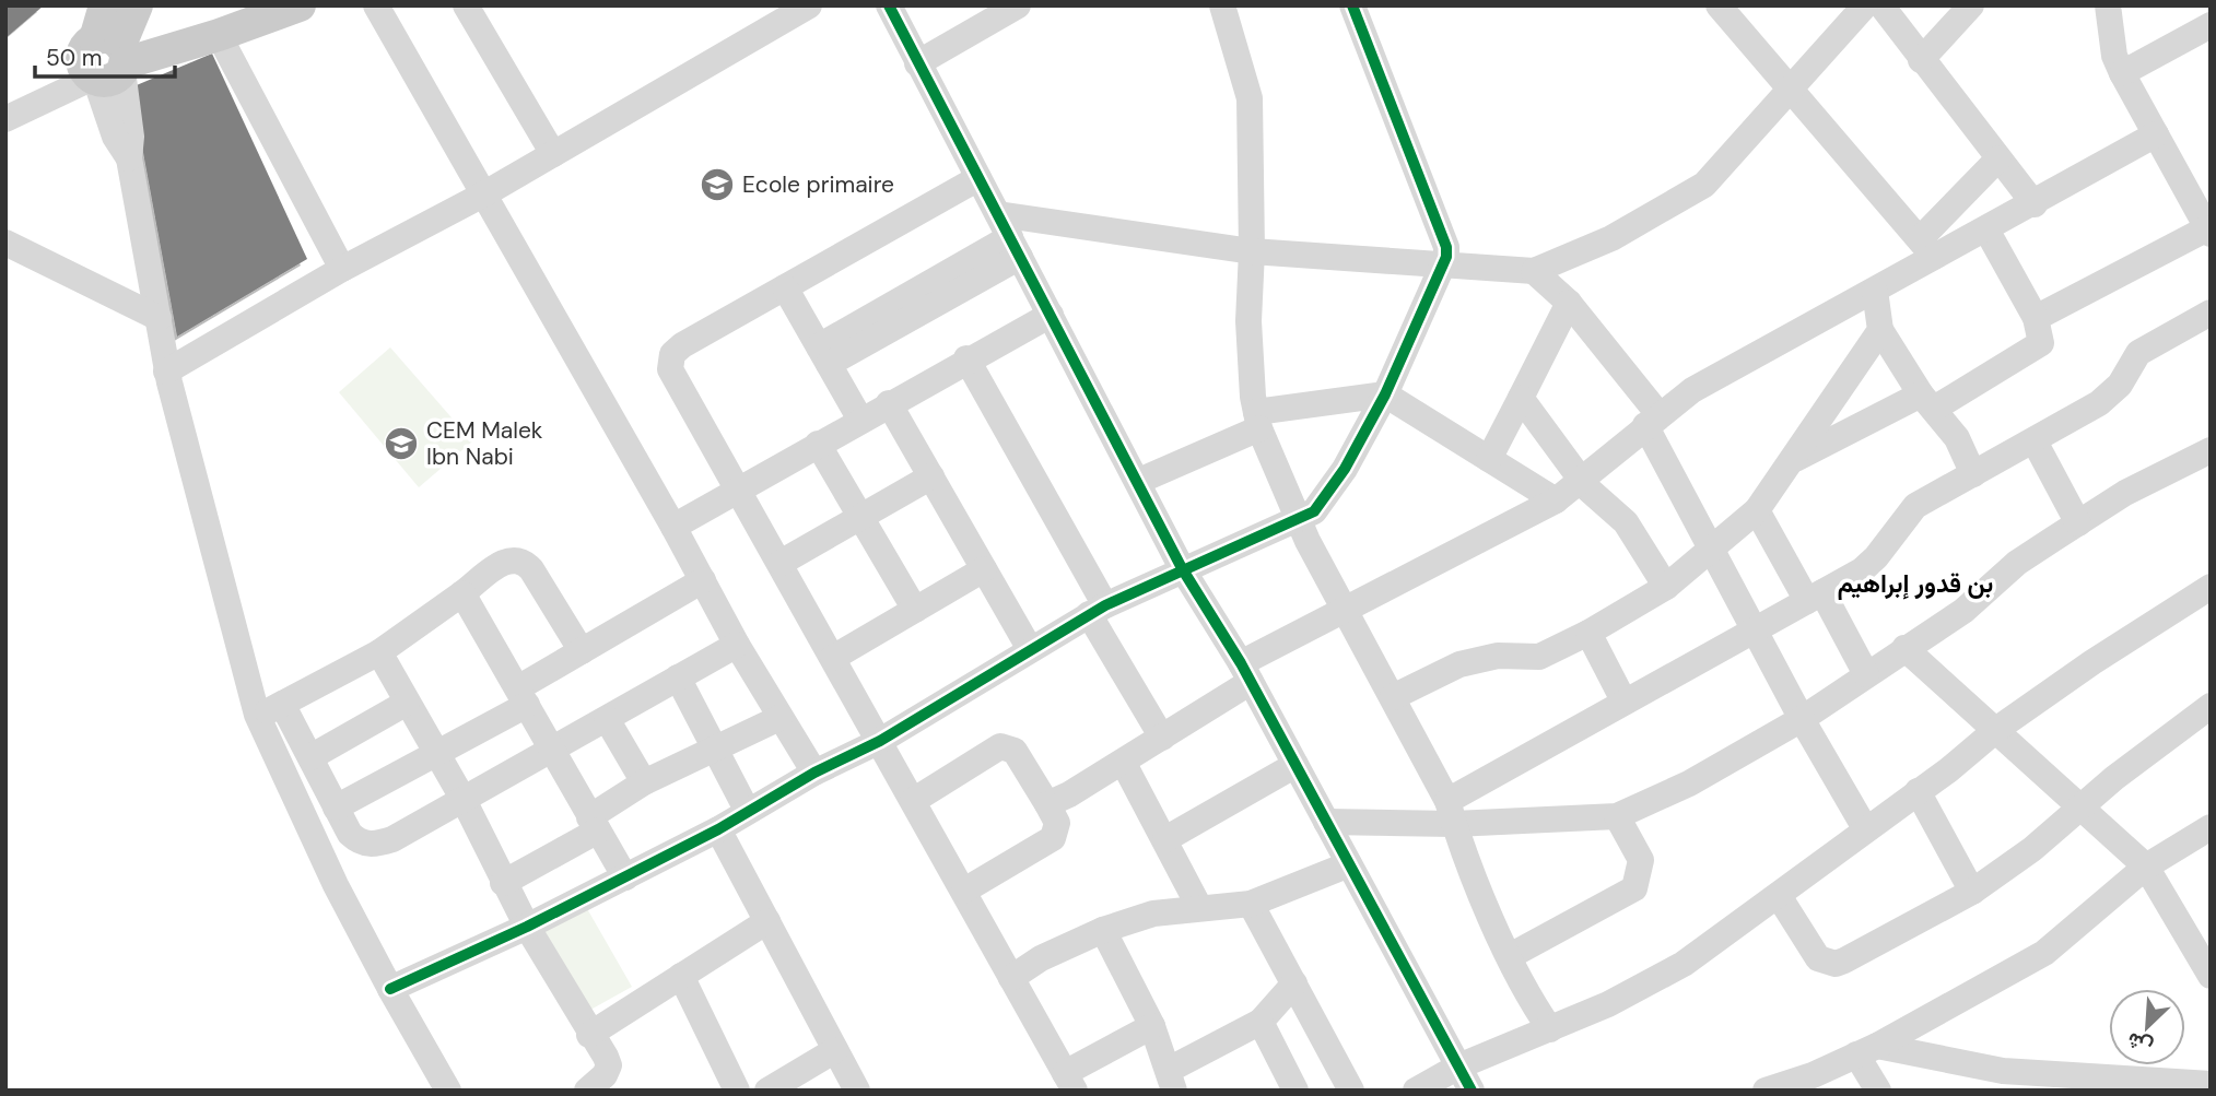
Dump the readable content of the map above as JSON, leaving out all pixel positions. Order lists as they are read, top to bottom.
{
  "districts": ["بن قدور إبراهيم"],
  "places": {
    "school or university": ["Ecole primaire", "CEM Malek Ibn Nabi"]
  },
  "scale_bar": "50 m",
  "north": "bottom left"
}
